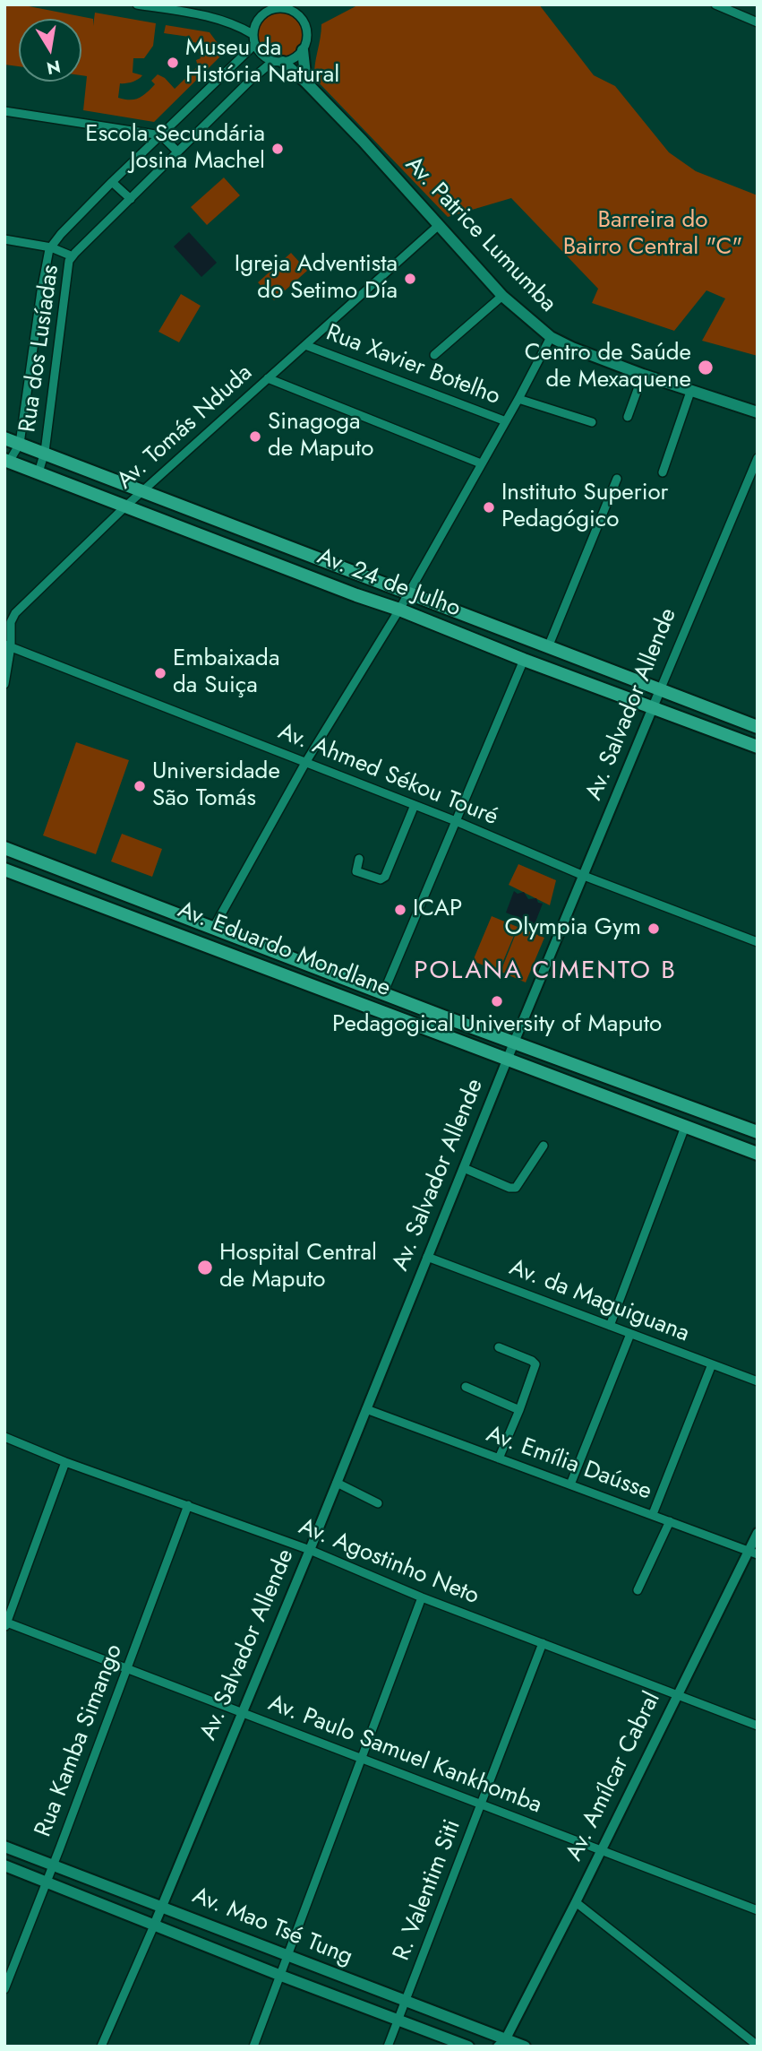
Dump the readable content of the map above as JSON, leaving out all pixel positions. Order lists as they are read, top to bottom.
{
  "streets": {
    "main road": [
      "Av. Patrice Lumumba",
      "Av. 24 de Julho",
      "Av. Eduardo Mondlane",
      "Av. Mao Tsé Tung"
    ],
    "street": [
      "Rua dos Lusíadas",
      "Rua Xavier Botelho",
      "Av. Tomás Nduda",
      "Av. Salvador Allende",
      "Av. Ahmed Sékou Touré",
      "Av. da Maguiguana",
      "Av. Emília Daússe",
      "Av. Agostinho Neto",
      "Rua Kamba Simango",
      "Av. Paulo Samuel Kankhomba",
      "Av. Amílcar Cabral",
      "R. Valentim Siti"
    ]
  },
  "crossings": [
    ["Av. Patrice Lumumba", "Rua dos Lusíadas"],
    ["Av. Patrice Lumumba", "Av. Tomás Nduda"],
    ["Rua dos Lusíadas", "Av. 24 de Julho"],
    ["Rua Xavier Botelho", "Av. Tomás Nduda"],
    ["Av. Tomás Nduda", "Av. 24 de Julho"],
    ["Av. Tomás Nduda", "Av. Ahmed Sékou Touré"],
    ["Av. 24 de Julho", "Av. Salvador Allende"],
    ["Av. Salvador Allende", "Av. Ahmed Sékou Touré"],
    ["Av. Salvador Allende", "Av. Eduardo Mondlane"],
    ["Av. Salvador Allende", "Av. da Maguiguana"],
    ["Av. Salvador Allende", "Av. Emília Daússe"],
    ["Av. Salvador Allende", "Av. Agostinho Neto"],
    ["Av. Salvador Allende", "Av. Paulo Samuel Kankhomba"],
    ["Av. Salvador Allende", "Av. Mao Tsé Tung"],
    ["Av. Emília Daússe", "Av. Amílcar Cabral"],
    ["Av. Agostinho Neto", "Rua Kamba Simango"],
    ["Av. Agostinho Neto", "Av. Amílcar Cabral"],
    ["Av. Agostinho Neto", "R. Valentim Siti"],
    ["Rua Kamba Simango", "Av. Paulo Samuel Kankhomba"],
    ["Rua Kamba Simango", "Av. Mao Tsé Tung"],
    ["Av. Paulo Samuel Kankhomba", "Av. Amílcar Cabral"],
    ["Av. Paulo Samuel Kankhomba", "R. Valentim Siti"],
    ["Av. Amílcar Cabral", "Av. Mao Tsé Tung"],
    ["R. Valentim Siti", "Av. Mao Tsé Tung"]
  ],
  "districts": ["POLANA CIMENTO B"],
  "parks": ["Barreira do Bairro Central \"C\""],
  "places": [
    "Museu da História Natural",
    "Escola Secundária Josina Machel",
    "Igreja Adventista do Setimo Día",
    "Centro de Saúde de Mexaquene",
    "Sinagoga de Maputo",
    "Instituto Superior Pedagógico",
    "Embaixada da Suiça",
    "Universidade São Tomás",
    "ICAP",
    "Olympia Gym",
    "Pedagogical University of Maputo",
    "Hospital Central de Maputo"
  ],
  "north": "bottom"
}
